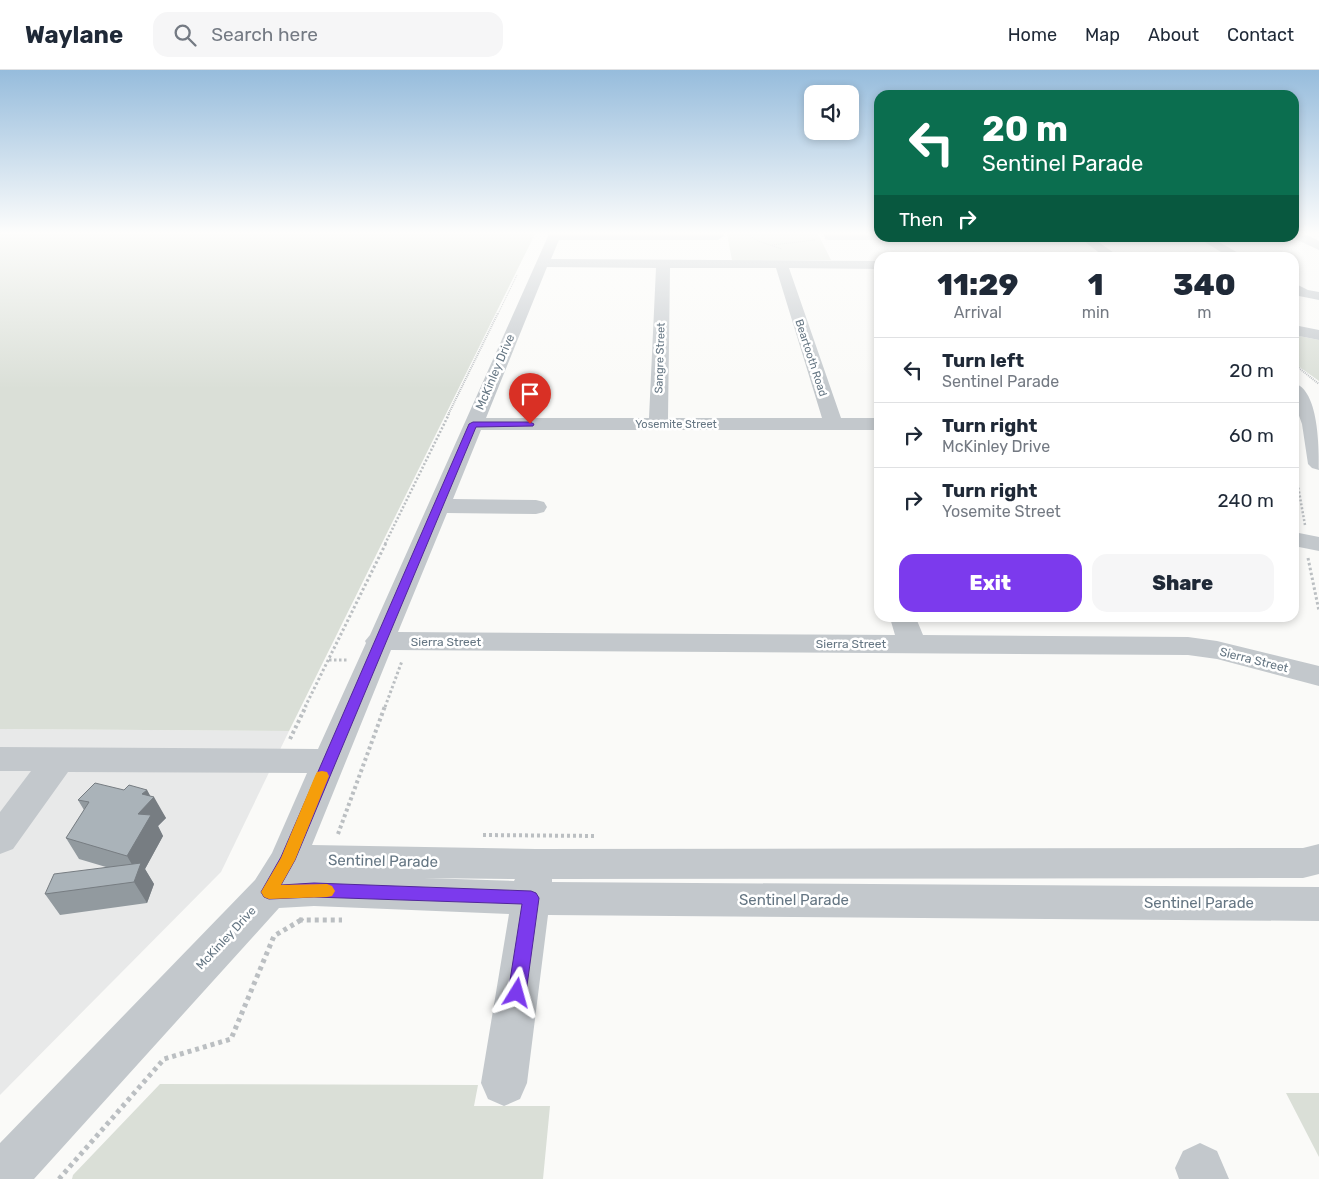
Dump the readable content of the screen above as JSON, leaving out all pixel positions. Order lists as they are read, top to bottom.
{
  "streets": {
    "street": [
      "Sangre Street",
      "Beartooth Road",
      "McKinley Drive",
      "Yosemite Street",
      "Sierra Street",
      "Sentinel Parade"
    ]
  },
  "crossings": [
    ["Sangre Street", "Yosemite Street"],
    ["Beartooth Road", "Yosemite Street"],
    ["McKinley Drive", "Yosemite Street"],
    ["McKinley Drive", "Sierra Street"],
    ["McKinley Drive", "Sentinel Parade"]
  ],
  "page": {
    "header": "Waylane",
    "search": "Search here",
    "nav": [
      "Home",
      "Map",
      "About",
      "Contact"
    ],
    "turn": ["20 m", "Sentinel Parade"],
    "then": "Then",
    "eta": [
      "11:29",
      "Arrival",
      "1",
      "min",
      "340",
      "m"
    ],
    "list": [
      {
        "name": "Turn left",
        "note": "Sentinel Parade",
        "value": "20 m"
      },
      {
        "name": "Turn right",
        "note": "McKinley Drive",
        "value": "60 m"
      },
      {
        "name": "Turn right",
        "note": "Yosemite Street",
        "value": "240 m"
      }
    ],
    "buttons": ["Exit", "Share"]
  }
}
